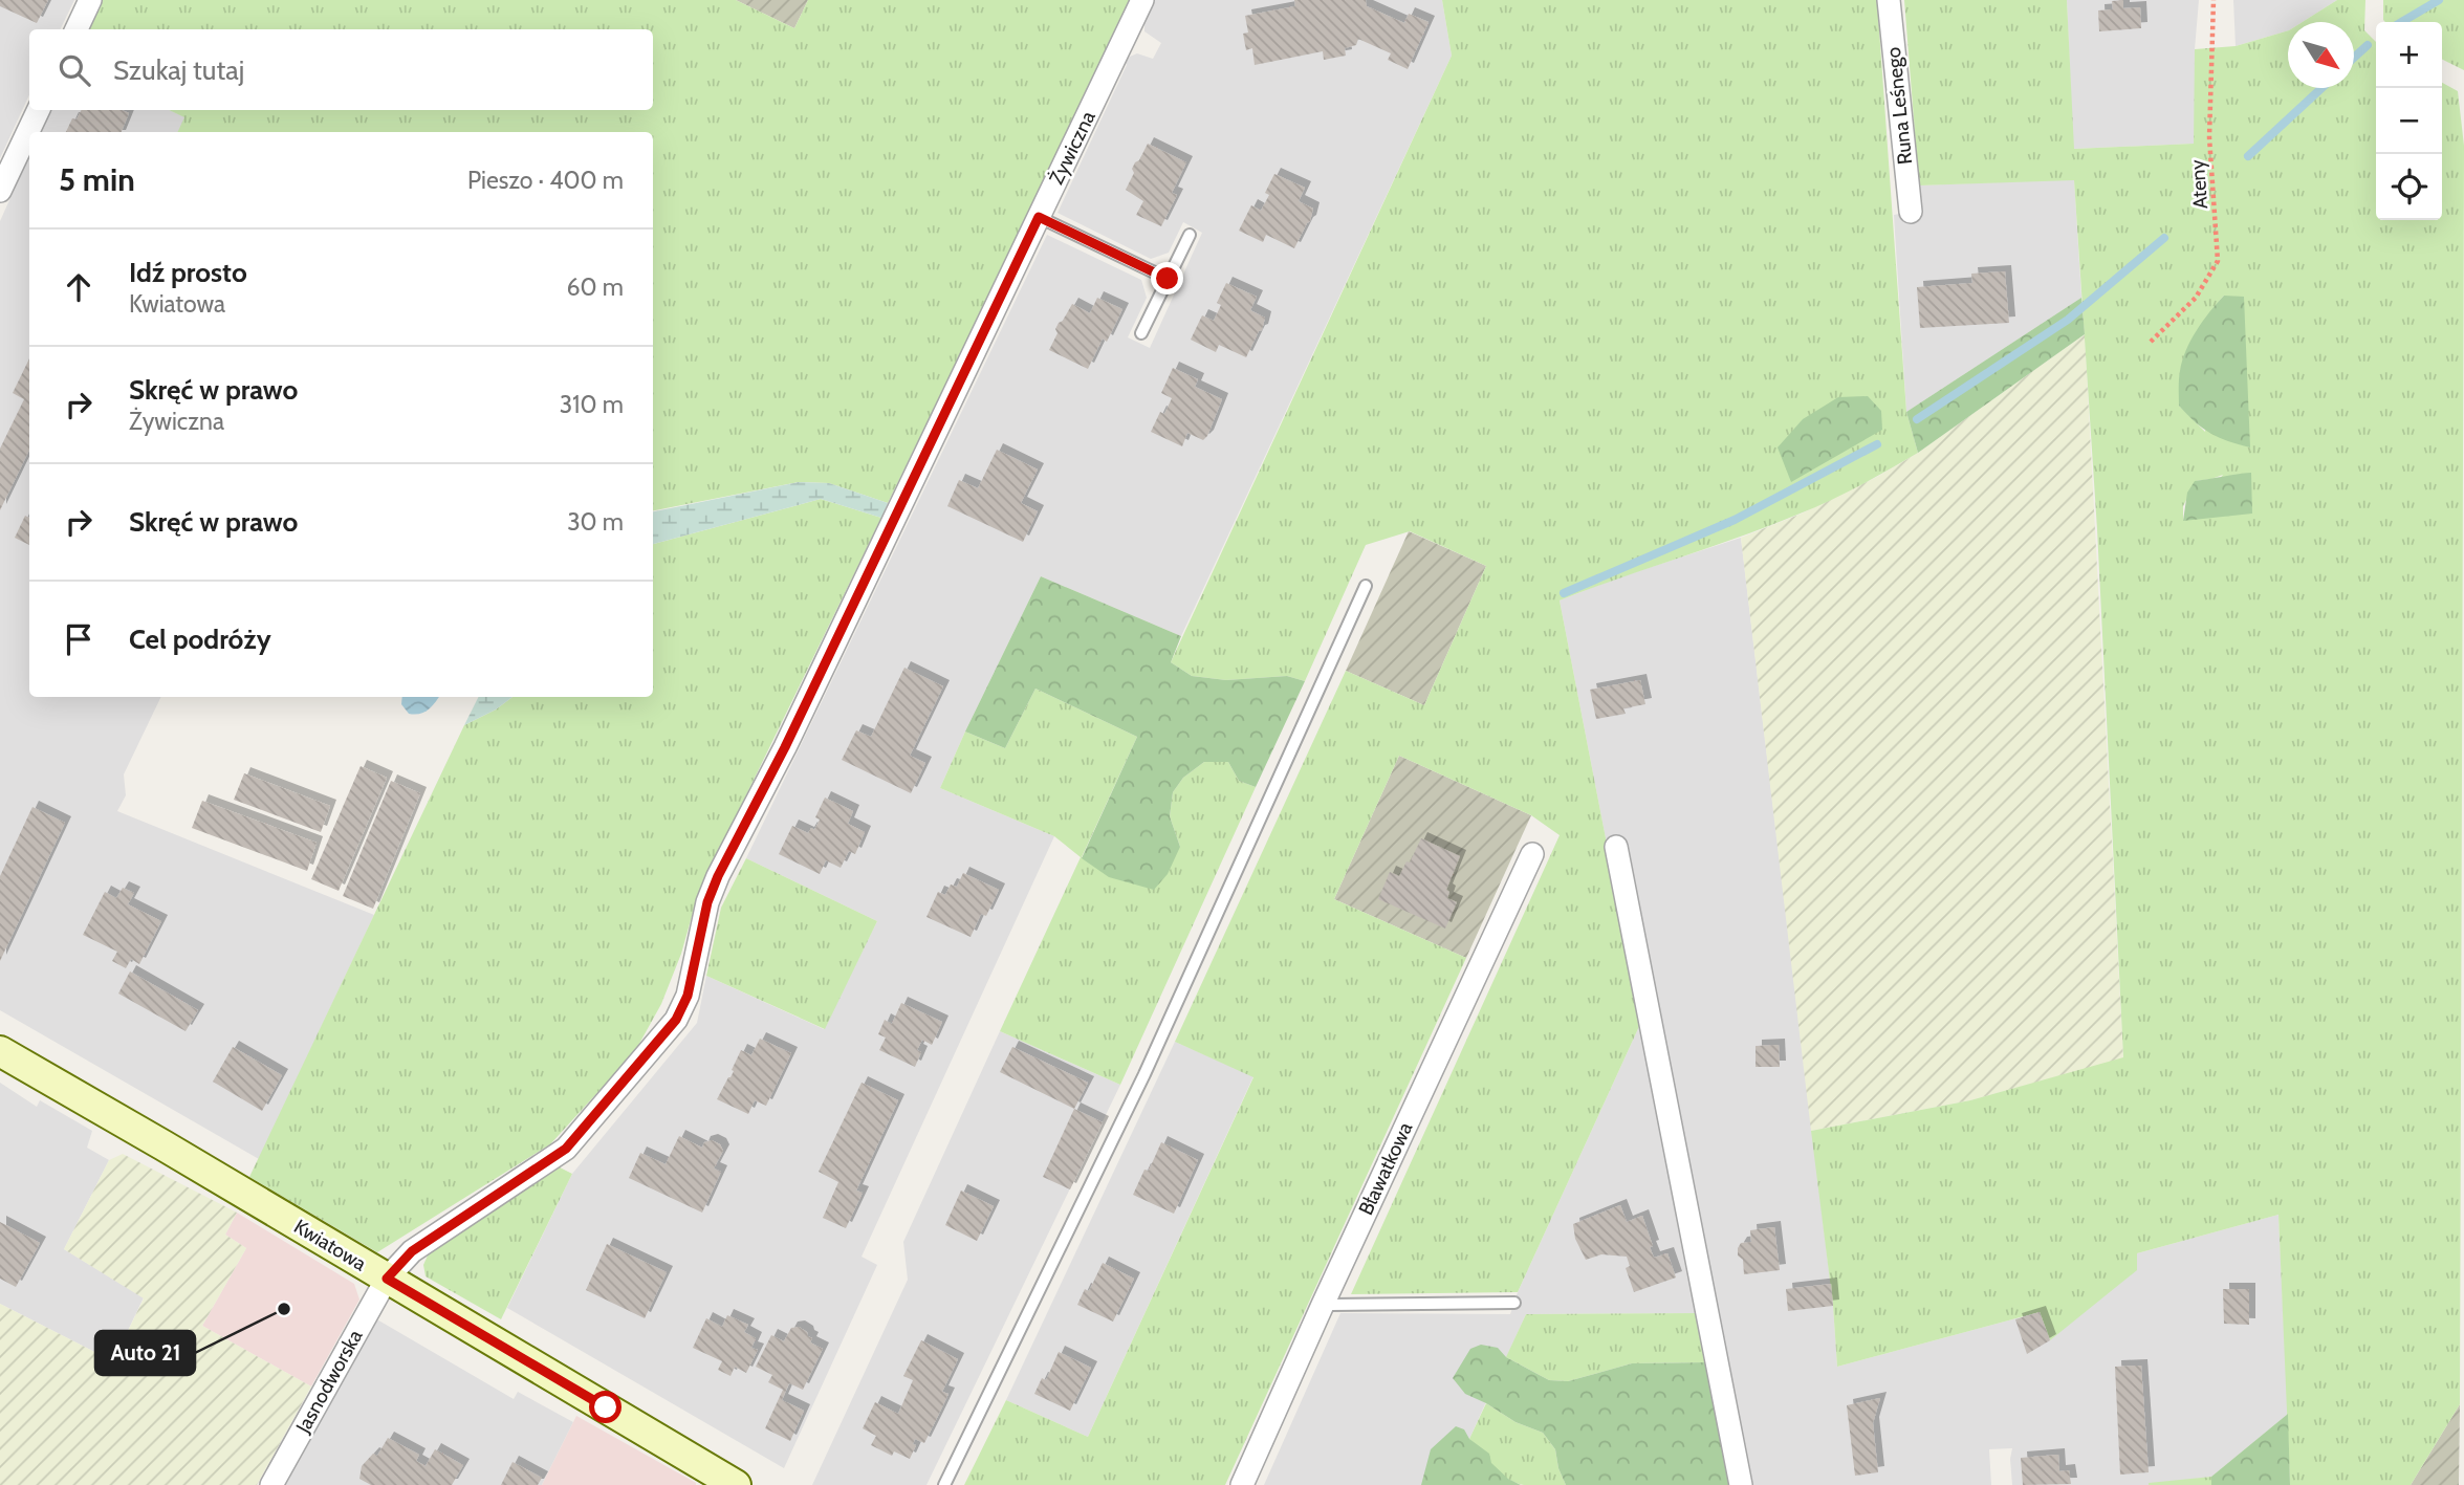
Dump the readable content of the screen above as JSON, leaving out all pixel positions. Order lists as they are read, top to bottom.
{
  "streets": {
    "street": [
      "Runa Leśnego",
      "Żywiczna",
      "Bławatkowa",
      "Kwiatowa",
      "Jasnodworska"
    ],
    "path": ["Ateny"]
  },
  "crossings": [
    ["Żywiczna", "Kwiatowa"],
    ["Żywiczna", "Jasnodworska"],
    ["Kwiatowa", "Jasnodworska"]
  ],
  "places": ["Auto 21"],
  "north": "bottom right",
  "page": {
    "map_buttons": ["+", "−"],
    "search": "Szukaj tutaj",
    "heading": ["5 min", "Pieszo · 400 m"],
    "list": [
      ["Idź prosto", "Kwiatowa", "60 m"],
      ["Skręć w prawo", "Żywiczna", "310 m"],
      ["Skręć w prawo", "30 m"],
      "Cel podróży"
    ]
  }
}
